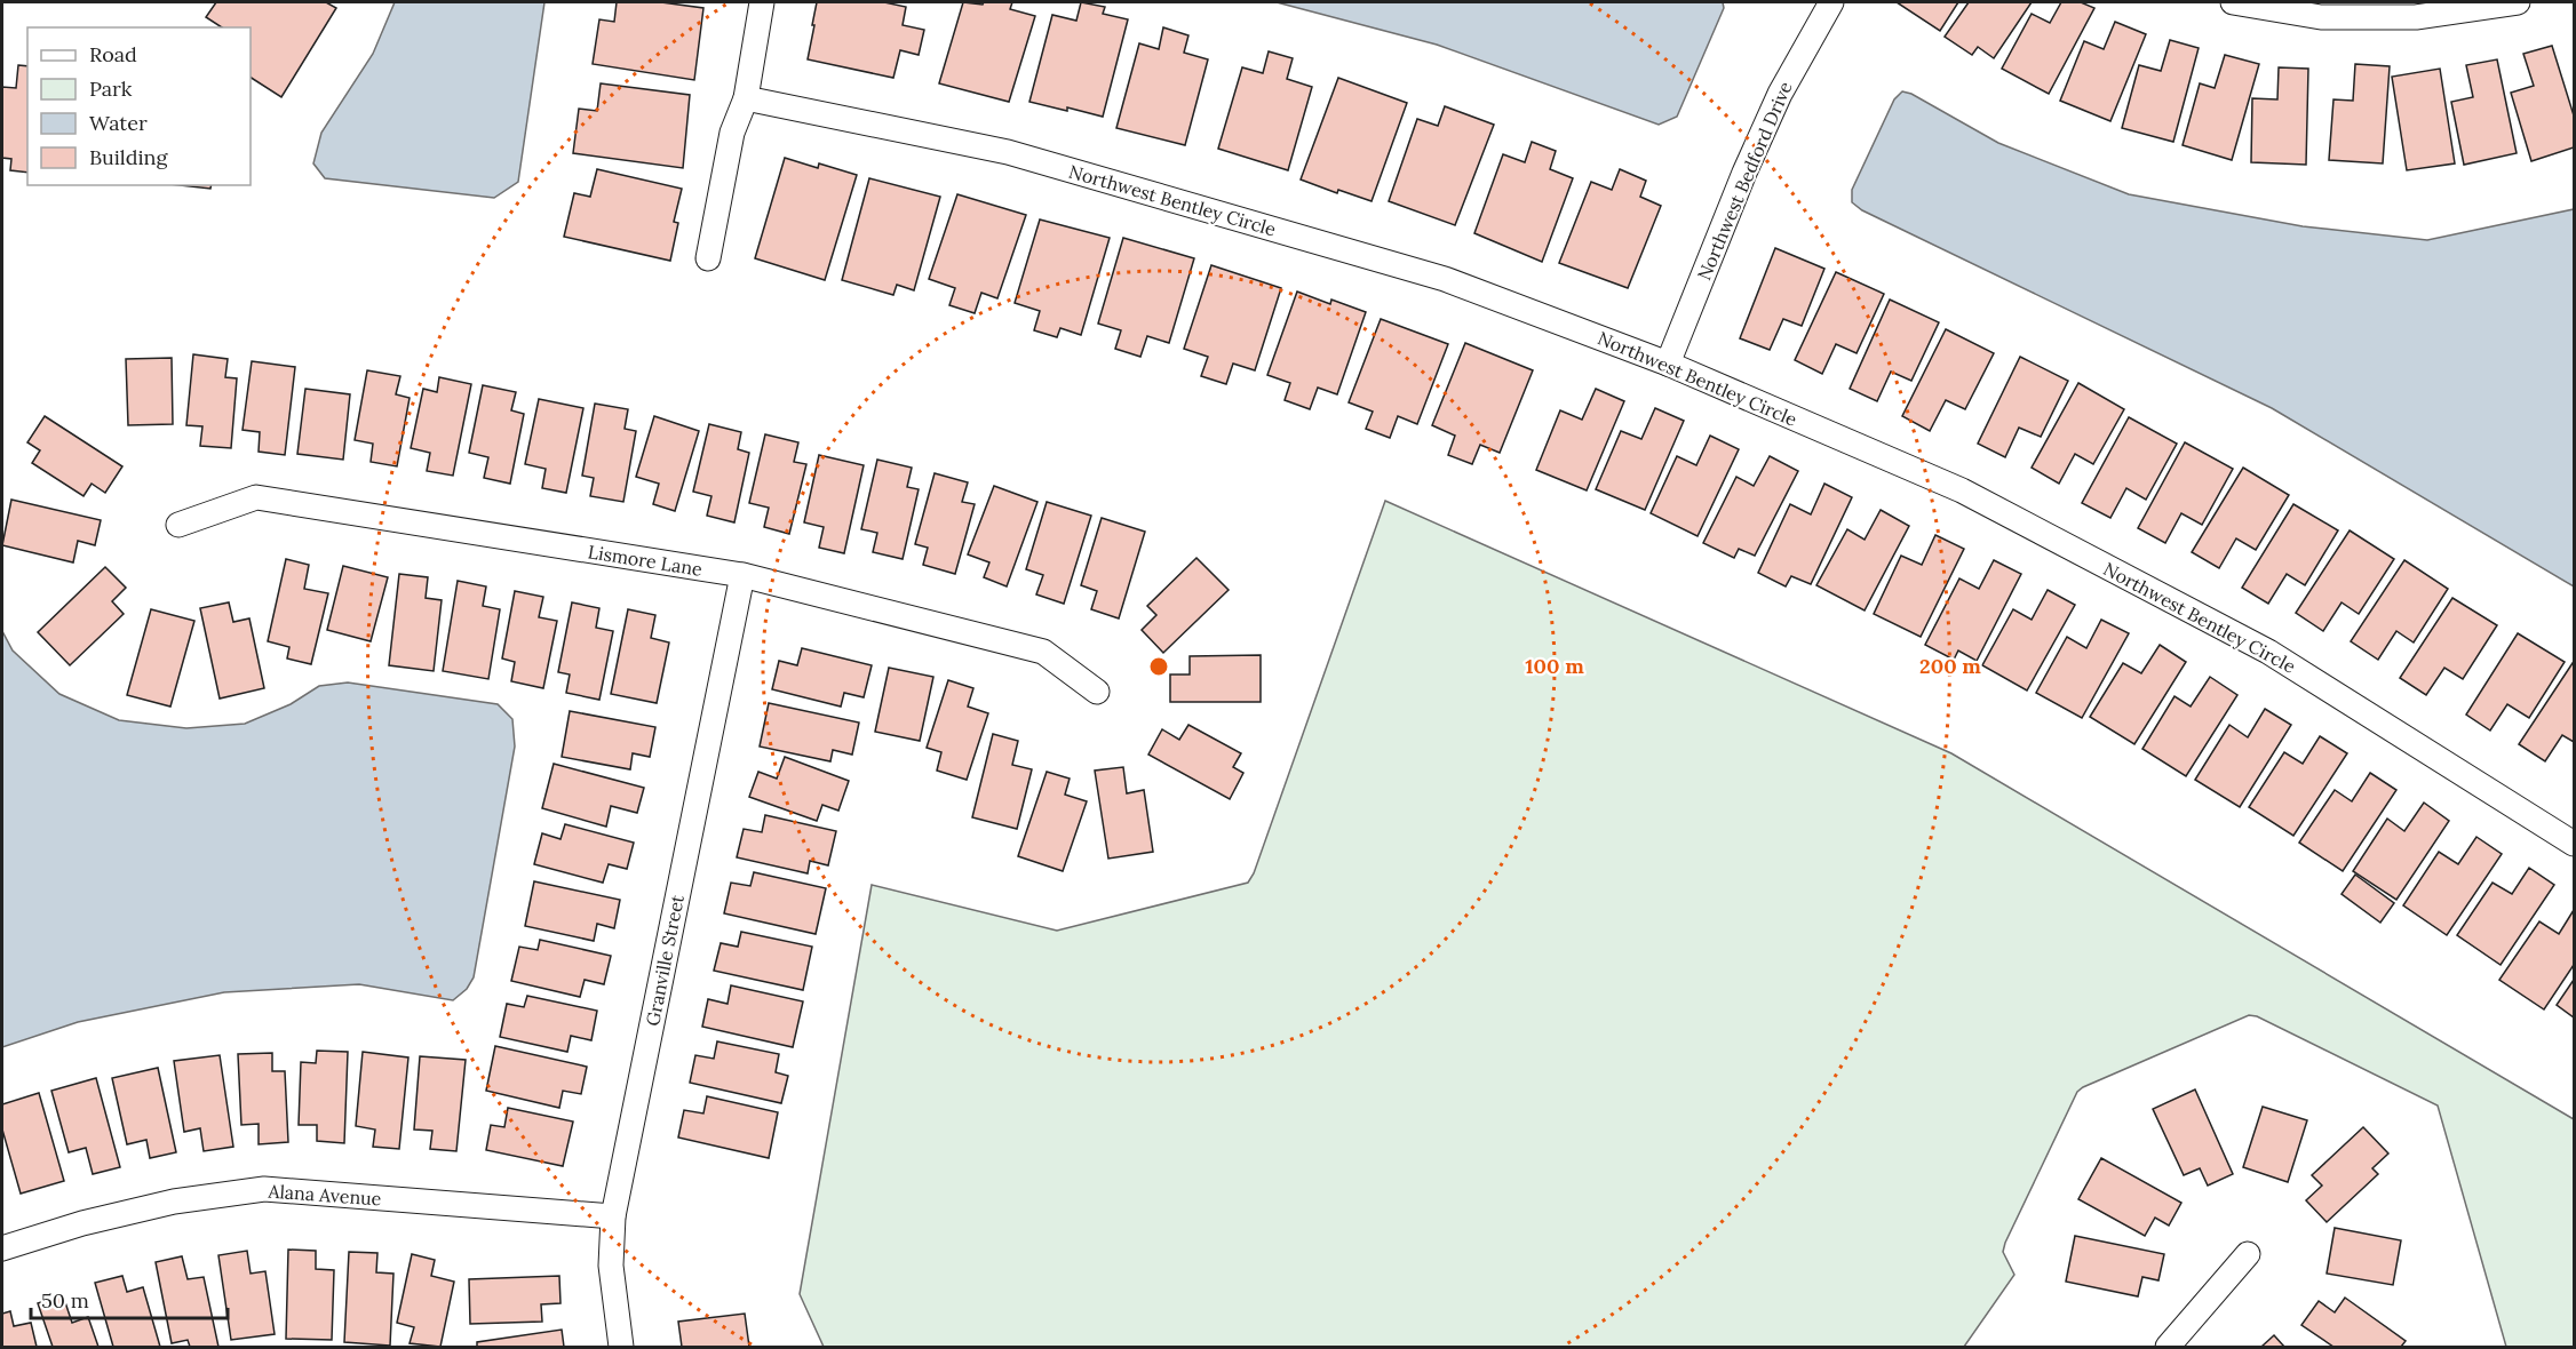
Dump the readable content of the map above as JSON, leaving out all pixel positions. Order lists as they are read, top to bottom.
{
  "streets": {
    "street": [
      "Northwest Bedford Drive",
      "Northwest Bentley Circle",
      "Lismore Lane",
      "Granville Street",
      "Alana Avenue"
    ]
  },
  "crossings": [
    ["Northwest Bedford Drive", "Northwest Bentley Circle"],
    ["Lismore Lane", "Granville Street"],
    ["Granville Street", "Alana Avenue"]
  ],
  "legend": [
    "Road",
    "Park",
    "Water",
    "Building"
  ],
  "scale_bar": "50 m",
  "rings": ["100 m", "200 m"]
}
